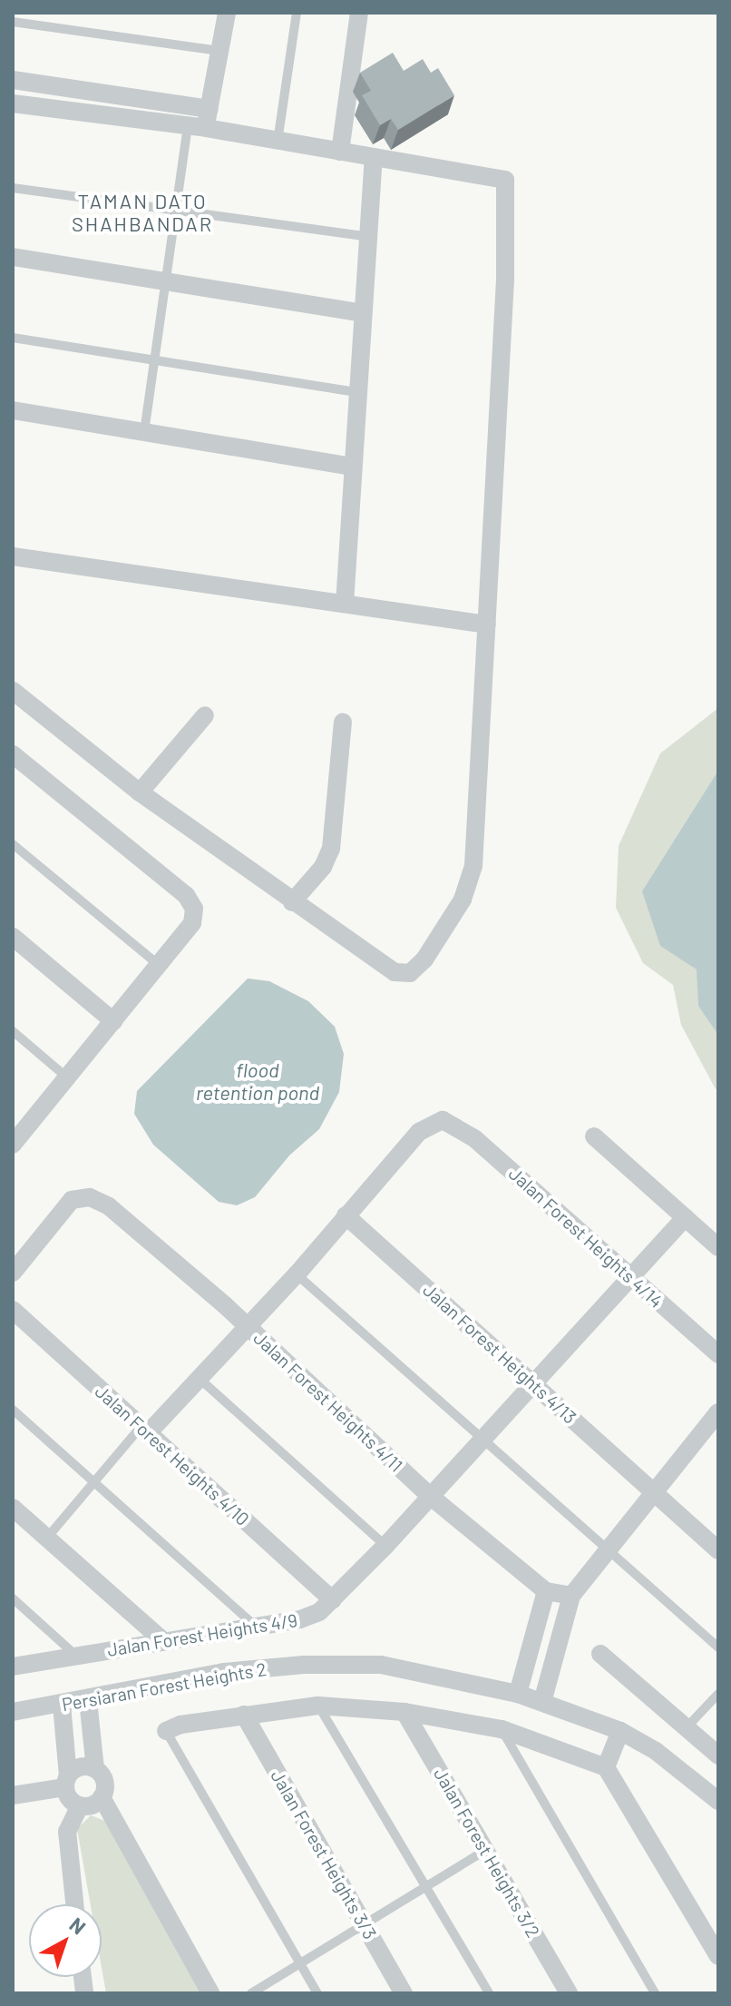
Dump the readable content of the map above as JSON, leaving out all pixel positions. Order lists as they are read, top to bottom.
{
  "streets": {
    "street": [
      "Jalan Forest Heights 4/14",
      "Jalan Forest Heights 4/13",
      "Jalan Forest Heights 4/11",
      "Jalan Forest Heights 4/10",
      "Jalan Forest Heights 4/9",
      "Persiaran Forest Heights 2",
      "Jalan Forest Heights 3/2",
      "Jalan Forest Heights 3/3"
    ]
  },
  "crossings": [
    ["Jalan Forest Heights 4/14", "Jalan Forest Heights 4/13"],
    ["Jalan Forest Heights 4/14", "Jalan Forest Heights 4/9"],
    ["Jalan Forest Heights 4/13", "Jalan Forest Heights 4/9"],
    ["Jalan Forest Heights 4/11", "Jalan Forest Heights 4/9"],
    ["Jalan Forest Heights 4/10", "Jalan Forest Heights 4/9"]
  ],
  "districts": ["TAMAN DATO SHAHBANDAR"],
  "water": ["flood retention pond"],
  "north": "top right"
}
